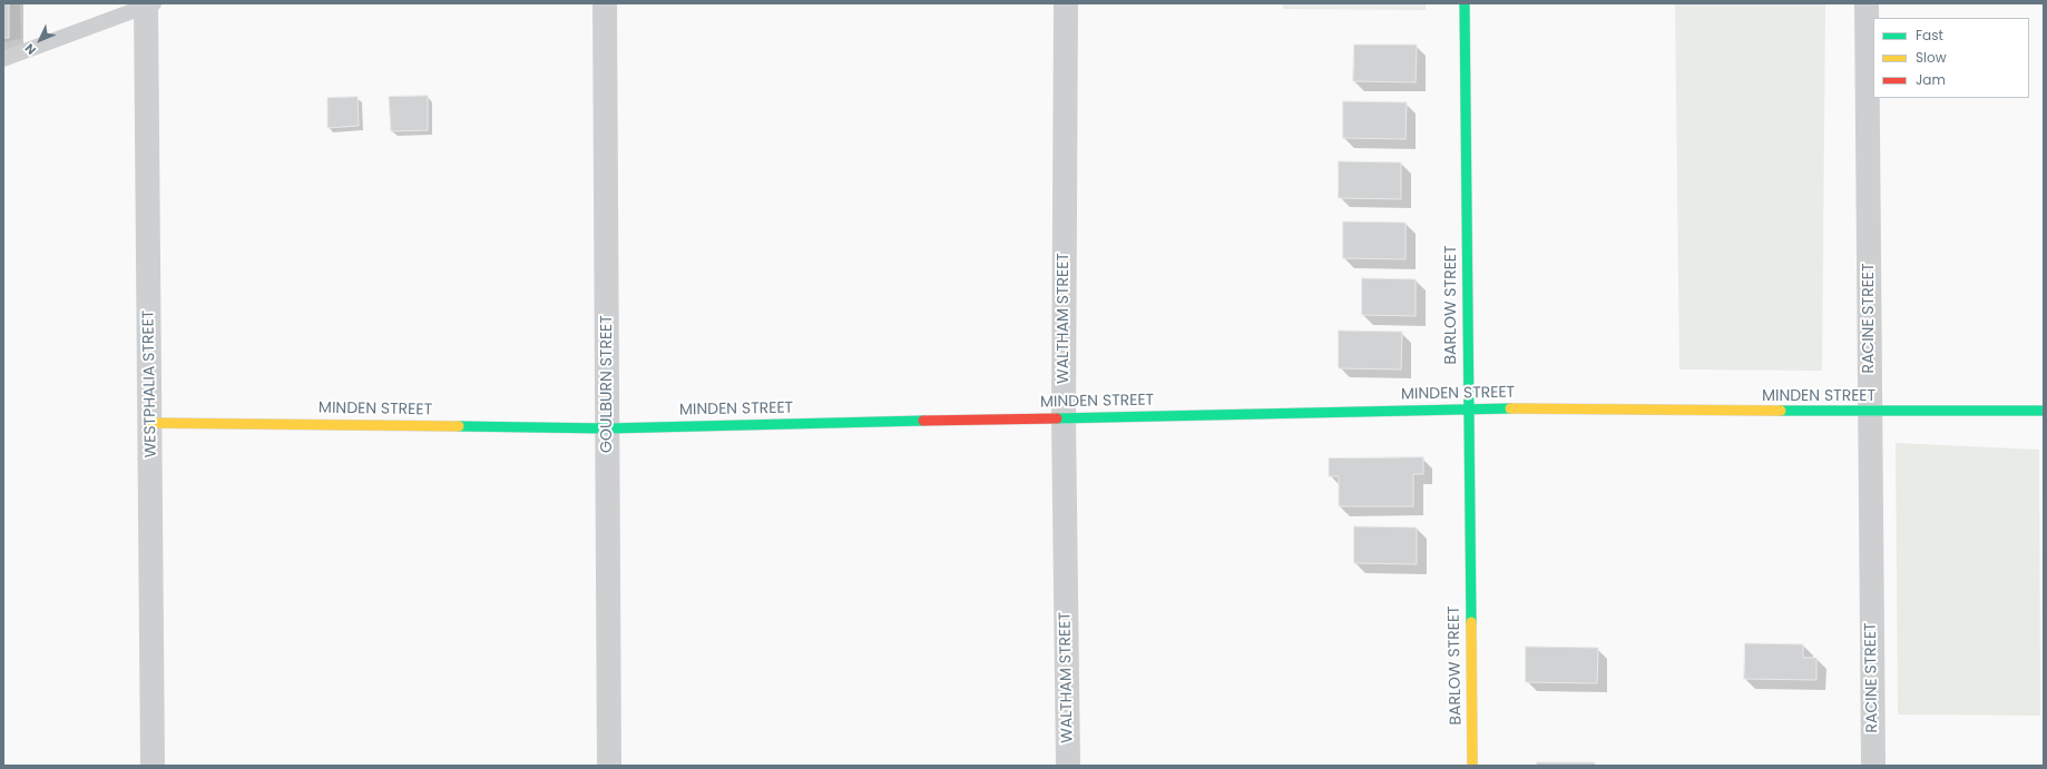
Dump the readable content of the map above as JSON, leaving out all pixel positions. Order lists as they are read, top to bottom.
{
  "streets": {
    "street": [
      "BARLOW STREET",
      "WALTHAM STREET",
      "RACINE STREET",
      "WESTPHALIA STREET",
      "GOULBURN STREET",
      "MINDEN STREET"
    ]
  },
  "crossings": [
    ["BARLOW STREET", "MINDEN STREET"],
    ["WALTHAM STREET", "MINDEN STREET"],
    ["RACINE STREET", "MINDEN STREET"],
    ["WESTPHALIA STREET", "MINDEN STREET"],
    ["GOULBURN STREET", "MINDEN STREET"]
  ],
  "legend": ["Fast", "Slow", "Jam"],
  "north": "bottom left"
}
